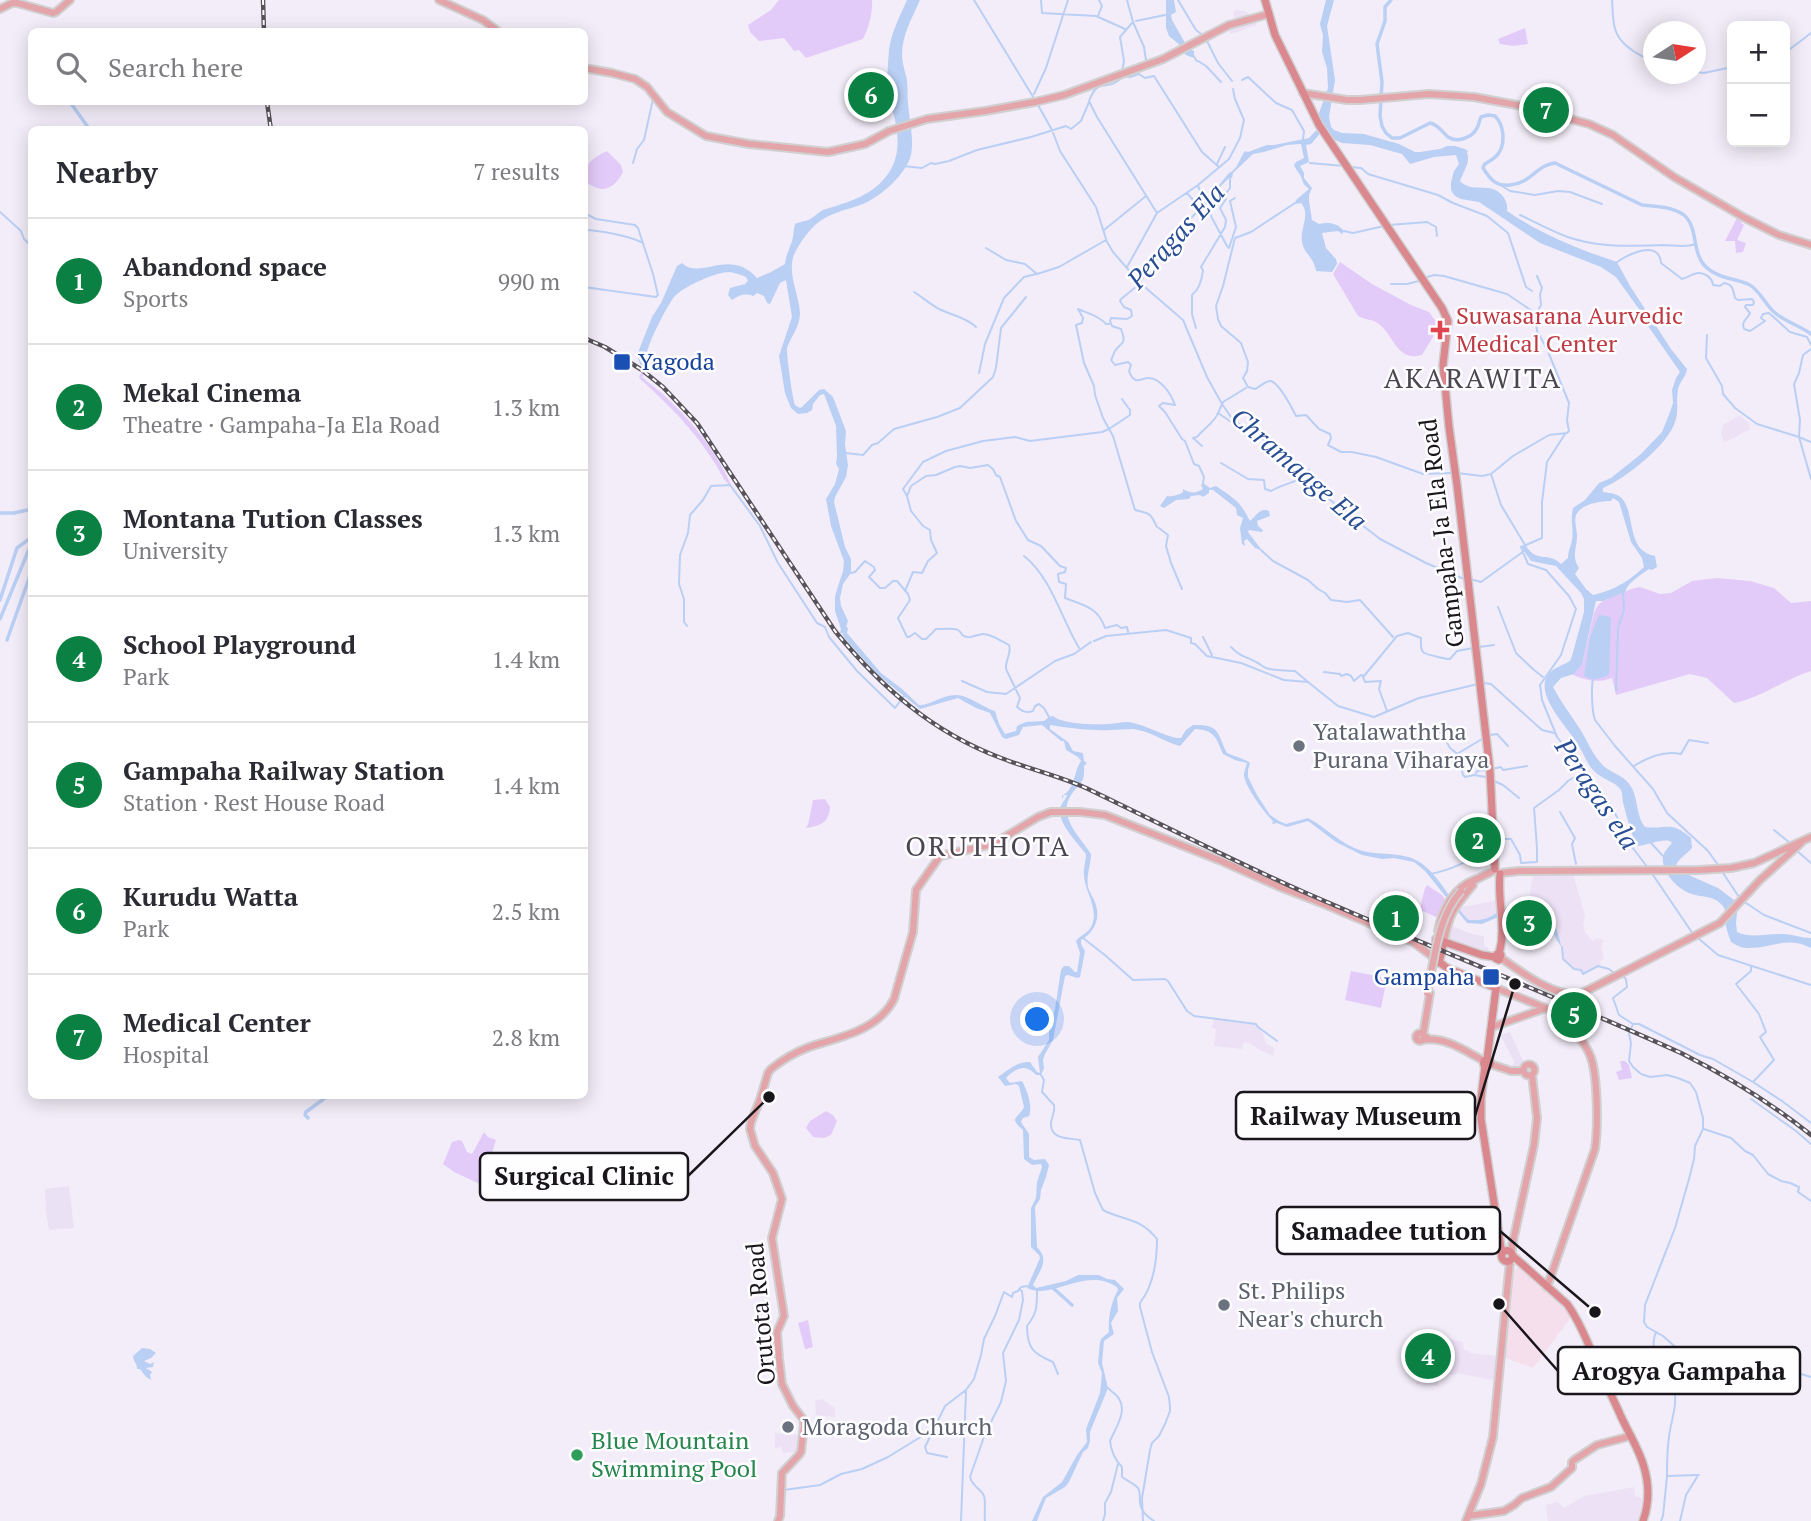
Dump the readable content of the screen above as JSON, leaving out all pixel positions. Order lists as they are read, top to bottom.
{
  "streets": {
    "highway": ["Gampaha-Ja Ela Road"],
    "main road": ["Orutota Road"]
  },
  "districts": ["AKARAWITA", "ORUTHOTA"],
  "water": ["Peragas Ela", "Chramaage Ela", "Peragas ela"],
  "places": {
    "health": ["Suwasarana Aurvedic Medical Center"],
    "transit": ["Yagoda", "Gampaha"],
    "other": [
      "Yatalawaththa Purana Viharaya",
      "Railway Museum",
      "Surgical Clinic",
      "Arogya Gampaha",
      "St. Philips Near's church",
      "Samadee tution",
      "Moragoda Church",
      "Blue Mountain Swimming Pool"
    ]
  },
  "north": "right",
  "page": {
    "map_buttons": ["+", "−"],
    "search": "Search here",
    "pins": [
      "6",
      "7",
      "2",
      "1",
      "3",
      "5",
      "4"
    ],
    "heading": ["Nearby", "7 results"],
    "list": [
      {
        "mark": "1",
        "name": "Abandond space",
        "note": "Sports",
        "value": "990 m"
      },
      {
        "mark": "2",
        "name": "Mekal Cinema",
        "note": "Theatre · Gampaha-Ja Ela Road",
        "value": "1.3 km"
      },
      {
        "mark": "3",
        "name": "Montana Tution Classes",
        "note": "University",
        "value": "1.3 km"
      },
      {
        "mark": "4",
        "name": "School Playground",
        "note": "Park",
        "value": "1.4 km"
      },
      {
        "mark": "5",
        "name": "Gampaha Railway Station",
        "note": "Station · Rest House Road",
        "value": "1.4 km"
      },
      {
        "mark": "6",
        "name": "Kurudu Watta",
        "note": "Park",
        "value": "2.5 km"
      },
      {
        "mark": "7",
        "name": "Medical Center",
        "note": "Hospital",
        "value": "2.8 km"
      }
    ]
  }
}
